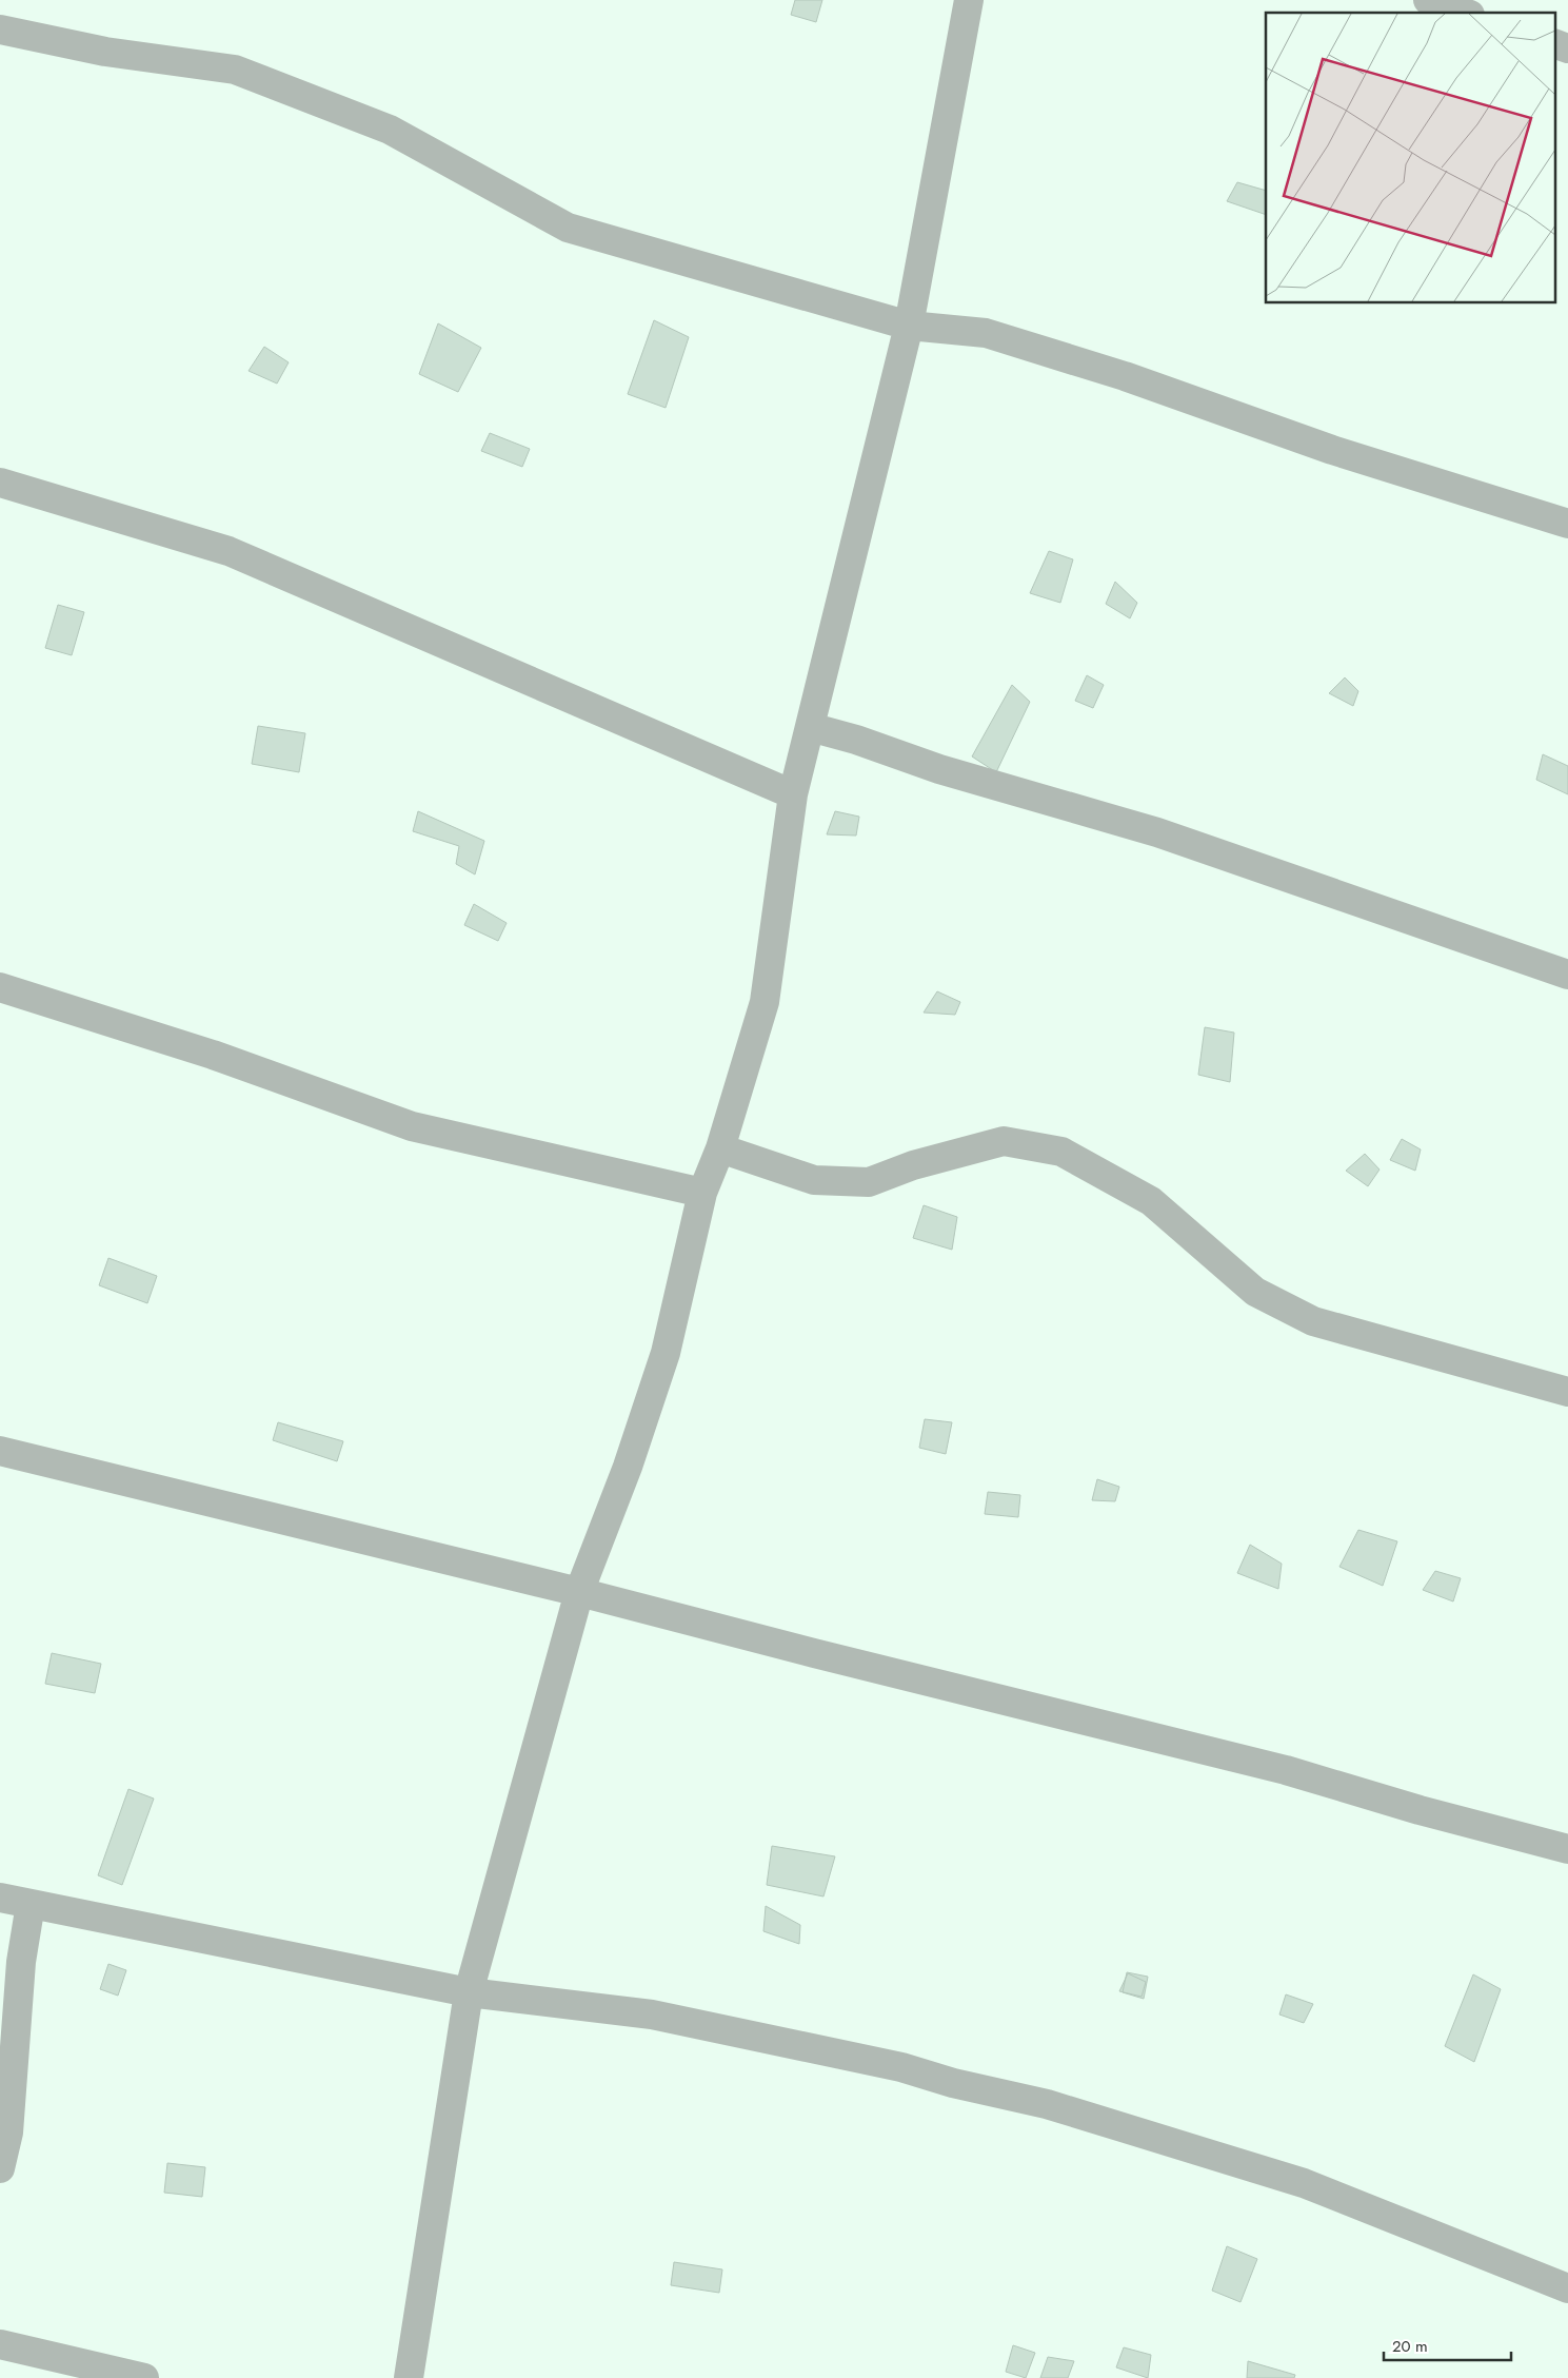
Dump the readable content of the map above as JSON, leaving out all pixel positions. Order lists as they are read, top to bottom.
{
  "scale_bar": "20 m"
}
